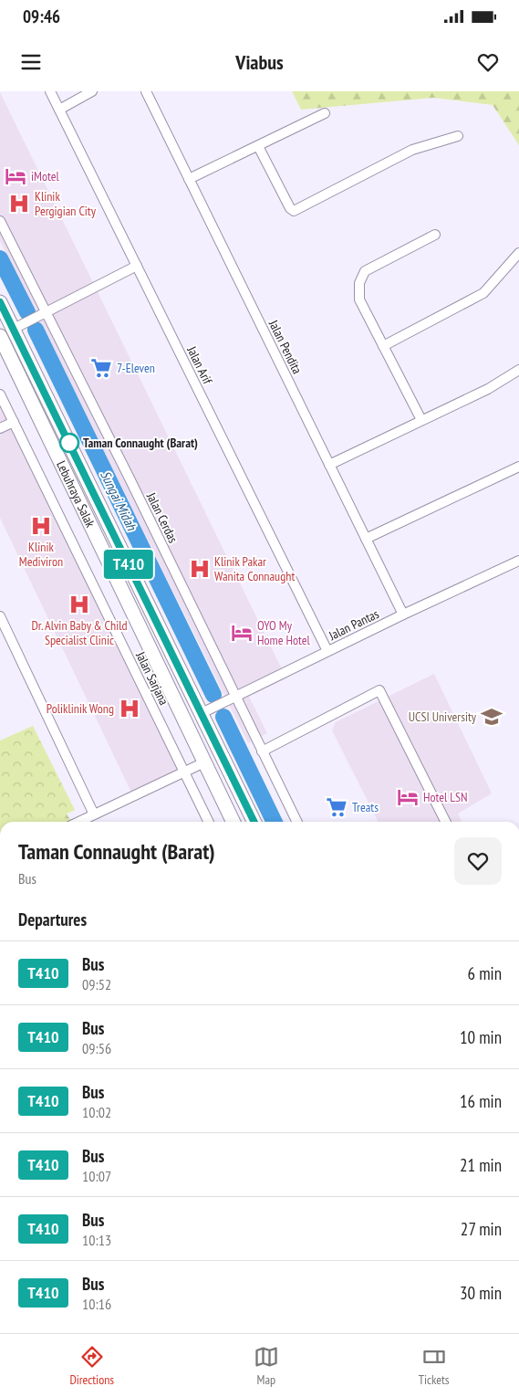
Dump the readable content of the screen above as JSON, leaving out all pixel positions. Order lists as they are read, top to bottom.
{
  "streets": {
    "highway": ["Lebuhraya Salak"],
    "street": [
      "Jalan Pendita",
      "Jalan Arif",
      "Jalan Cerdas",
      "Jalan Pantas",
      "Jalan Sarjana"
    ]
  },
  "crossings": [
    ["Jalan Pendita", "Jalan Pantas"],
    ["Jalan Arif", "Jalan Pantas"],
    ["Lebuhraya Salak", "Jalan Pantas"],
    ["Jalan Cerdas", "Jalan Pantas"]
  ],
  "water": ["Sungai Midah"],
  "places": {
    "hotel": ["iMotel", "OYO My Home Hotel", "Hotel LSN"],
    "hospital": [
      "Klinik Pergigian City",
      "Klinik Mediviron",
      "Klinik Pakar Wanita Connaught",
      "Dr. Alvin Baby & Child Specialist Clinic",
      "Poliklinik Wong"
    ],
    "supermarket": ["7-Eleven", "Treats"],
    "other": ["Taman Connaught (Barat)"],
    "school or university": ["UCSI University"]
  },
  "lines": ["bus line T410"],
  "page": {
    "status": "09:46",
    "header": "Viabus",
    "on_map": "T410",
    "heading": [
      ["Taman Connaught (Barat)", "Bus"],
      "Departures"
    ],
    "list": [
      {
        "mark": "T410",
        "name": "Bus",
        "note": "09:52",
        "value": "6 min"
      },
      {
        "mark": "T410",
        "name": "Bus",
        "note": "09:56",
        "value": "10 min"
      },
      {
        "mark": "T410",
        "name": "Bus",
        "note": "10:02",
        "value": "16 min"
      },
      {
        "mark": "T410",
        "name": "Bus",
        "note": "10:07",
        "value": "21 min"
      },
      {
        "mark": "T410",
        "name": "Bus",
        "note": "10:13",
        "value": "27 min"
      },
      {
        "mark": "T410",
        "name": "Bus",
        "note": "10:16",
        "value": "30 min"
      }
    ],
    "tabs": ["Directions", "Map", "Tickets"]
  }
}
